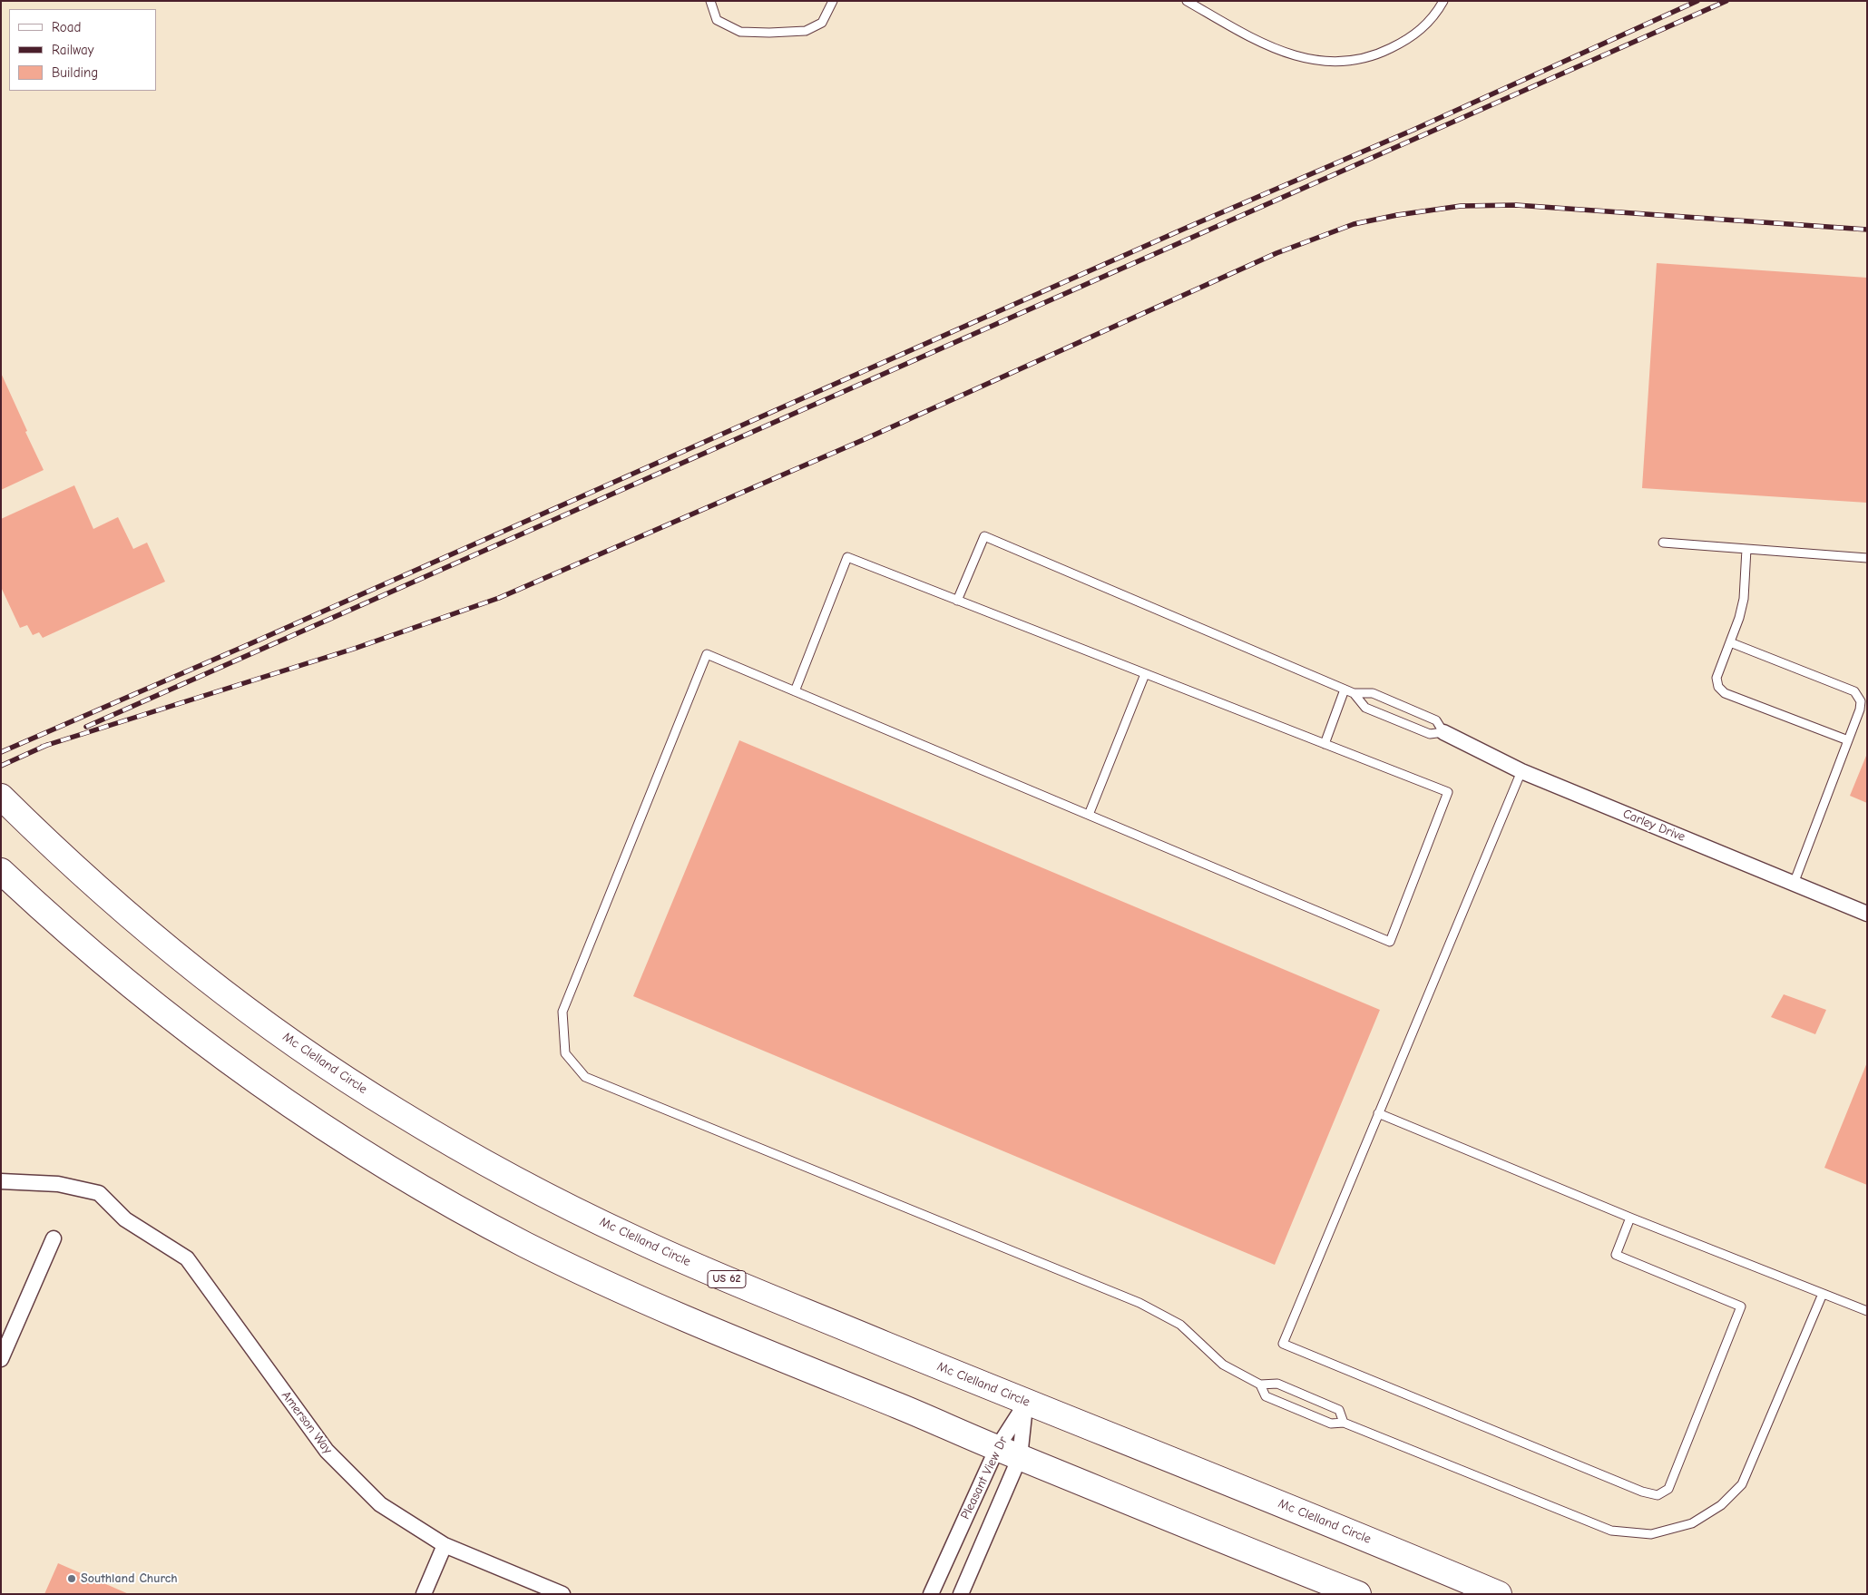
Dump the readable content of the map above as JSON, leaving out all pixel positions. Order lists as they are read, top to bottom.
{
  "streets": {
    "highway": ["Mc Clelland Circle", "US 62"],
    "street": ["Carley Drive", "Amerson Way", "Pleasant View Dr"]
  },
  "crossings": [
    ["Mc Clelland Circle", "Pleasant View Dr"]
  ],
  "places": ["Southland Church"],
  "legend": ["Road", "Railway", "Building"]
}
